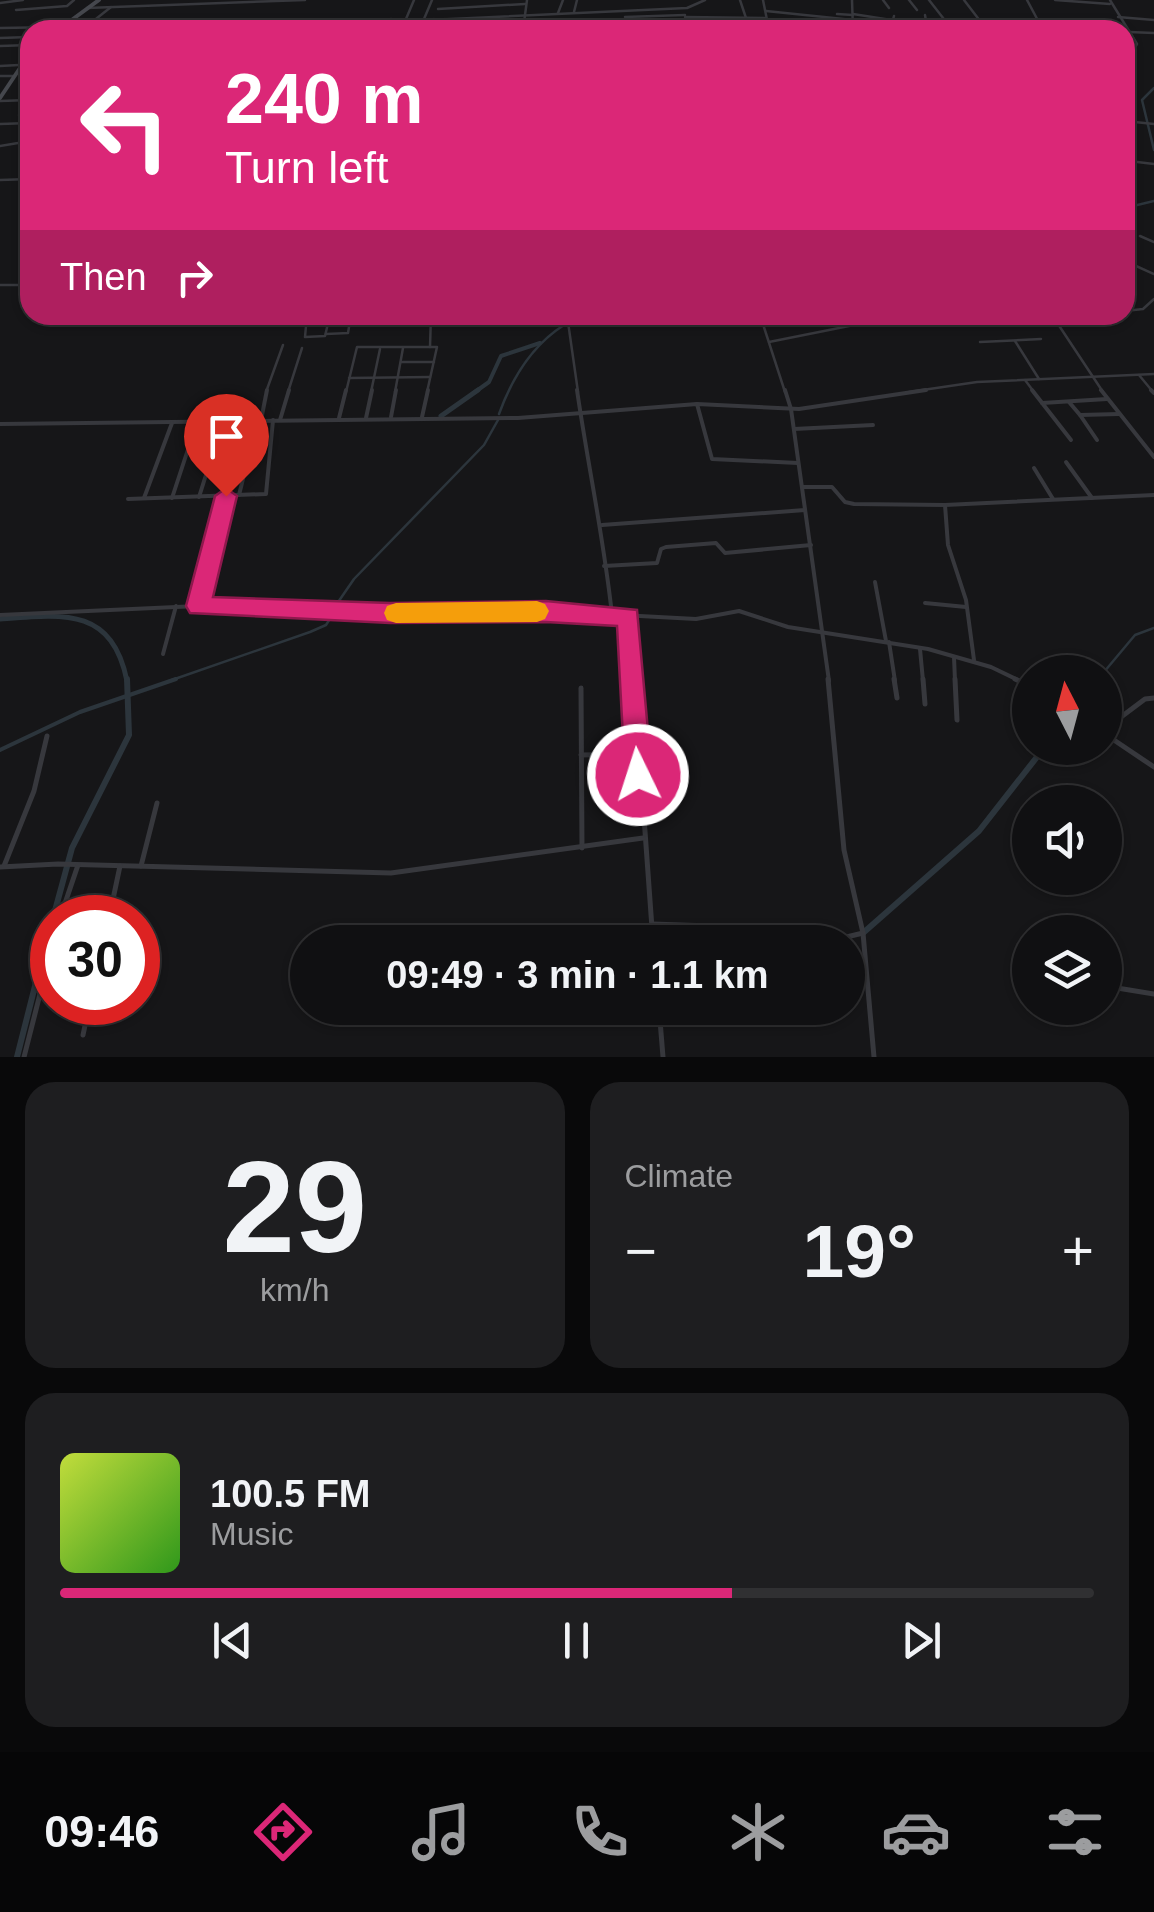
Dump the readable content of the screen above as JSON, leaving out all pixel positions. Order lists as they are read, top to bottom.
{
  "north": "top",
  "page": {
    "turn": ["240 m", "Turn left"],
    "then": "Then",
    "limit": "30",
    "trip": "09:49 · 3 min · 1.1 km",
    "tile": [
      ["29", "km/h"],
      "Climate"
    ],
    "heat": ["−", "19°", "+"],
    "song": ["100.5 FM", "Music"],
    "tabs": "09:46"
  }
}
